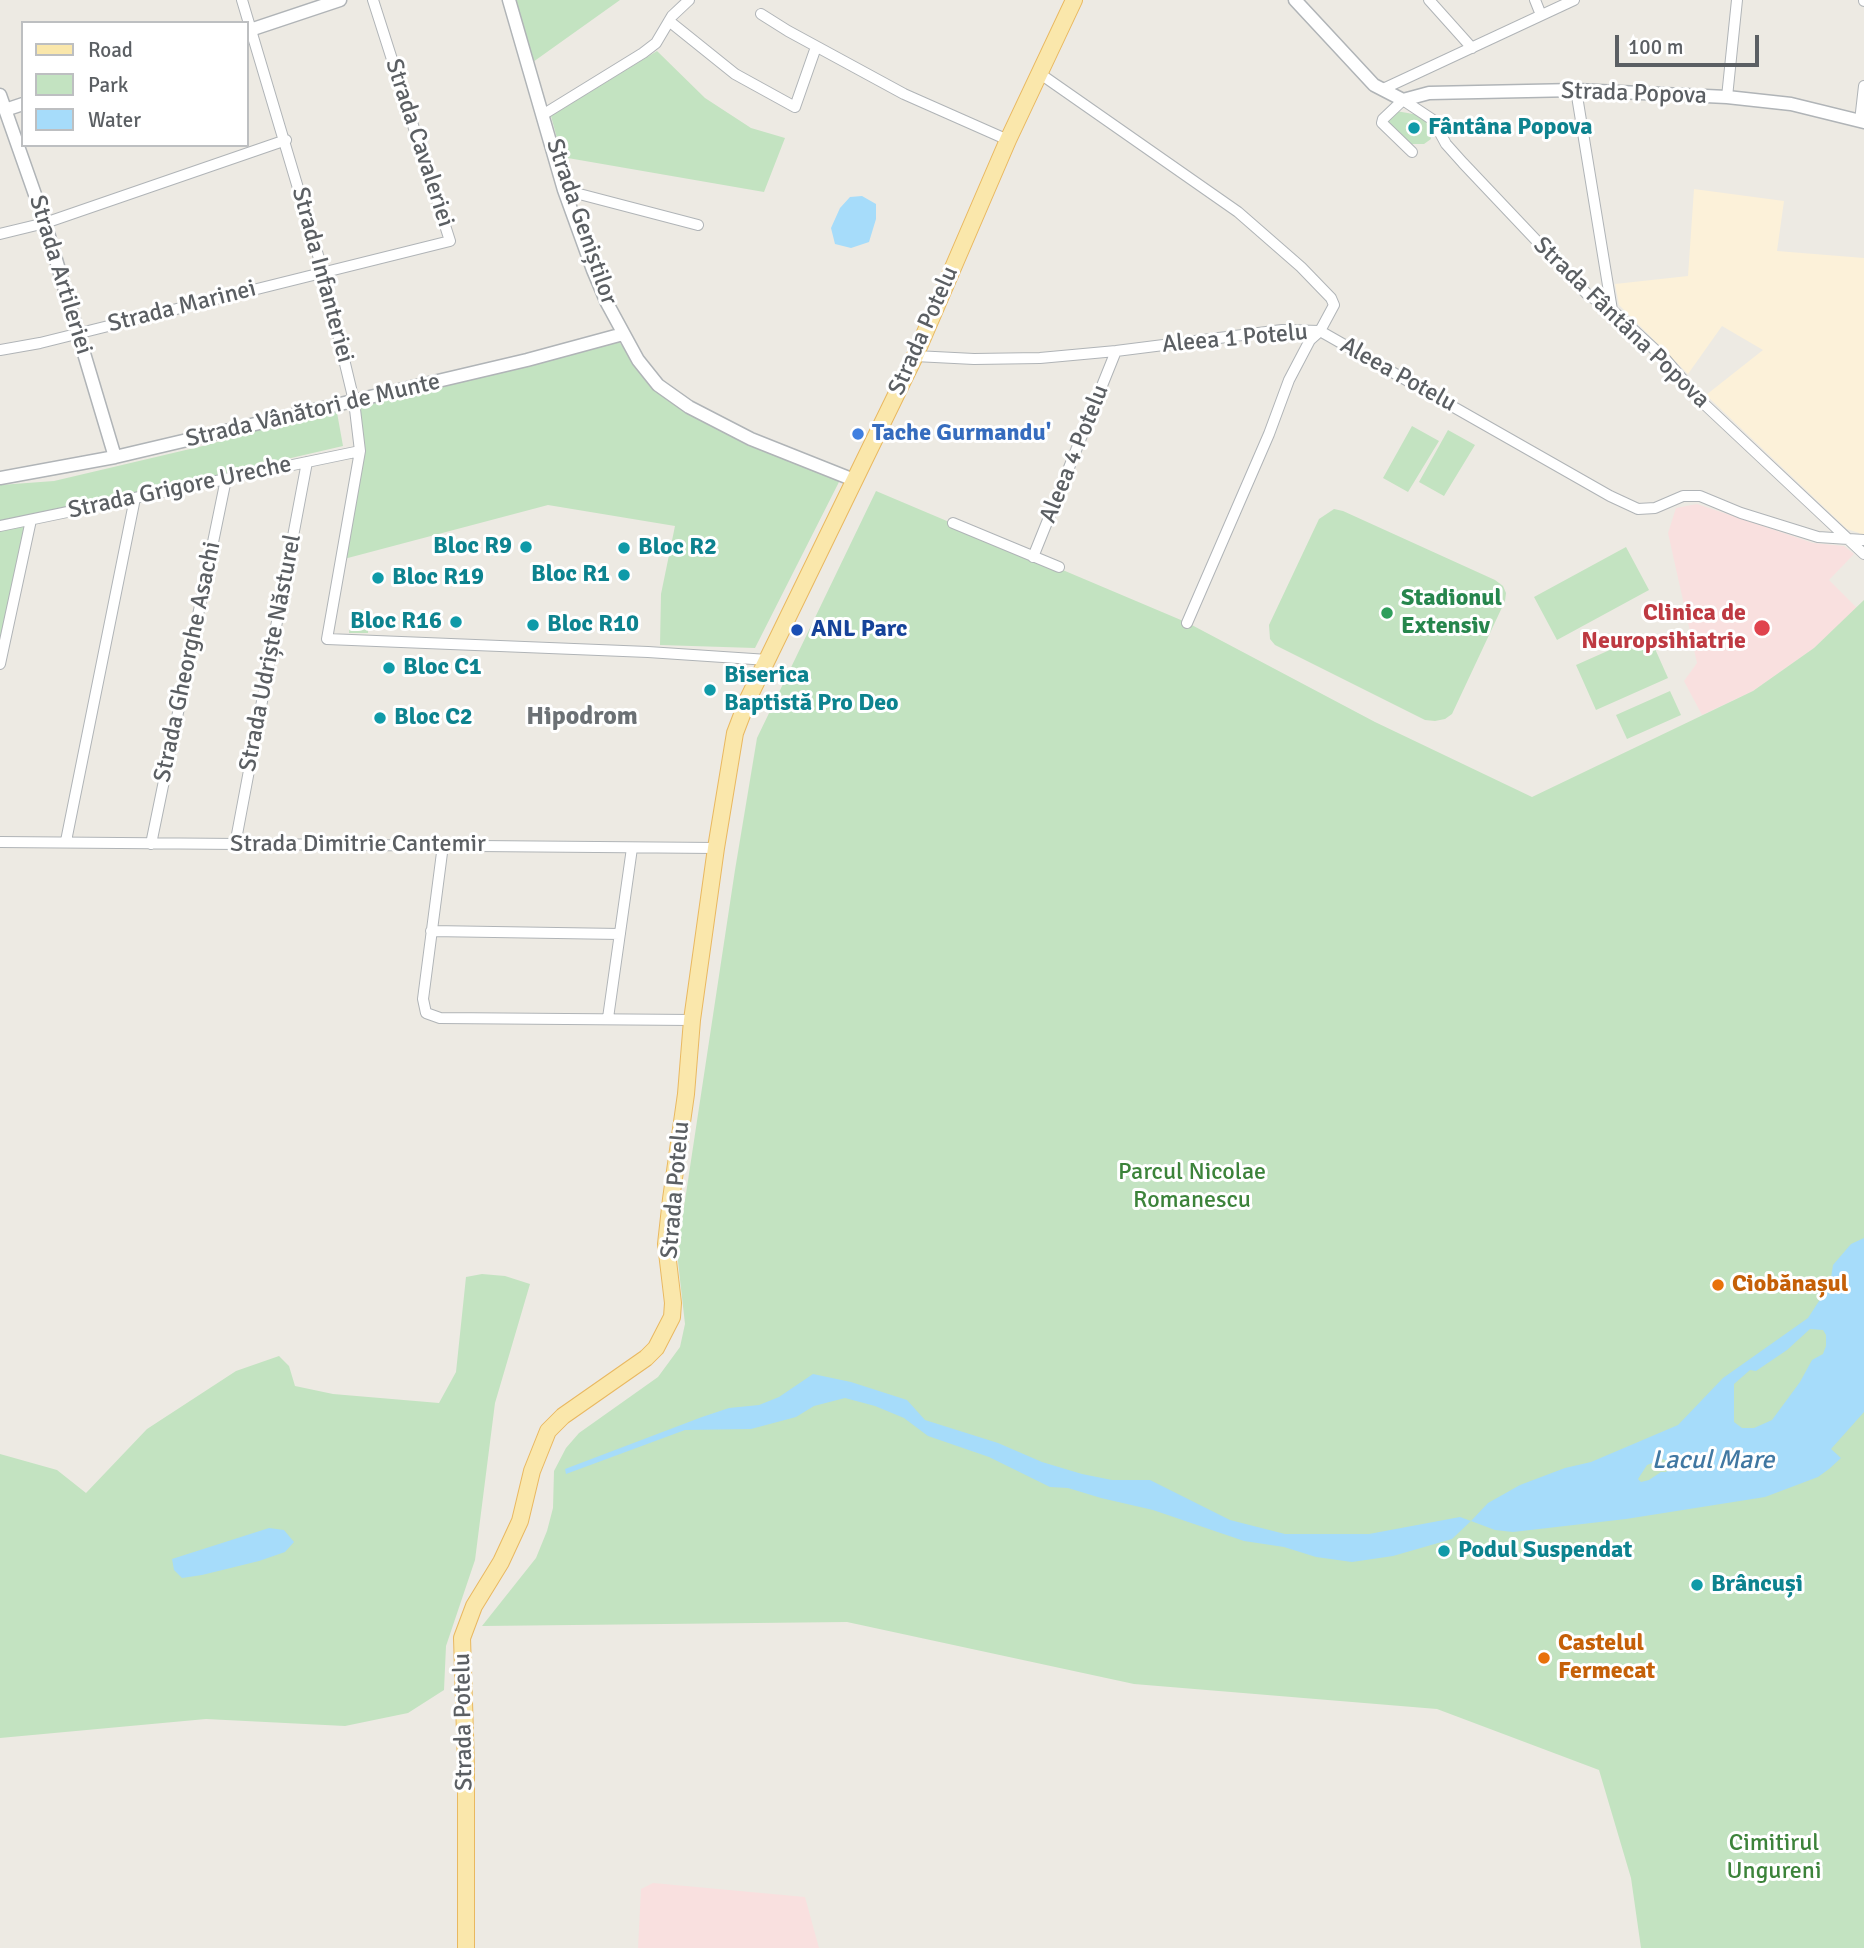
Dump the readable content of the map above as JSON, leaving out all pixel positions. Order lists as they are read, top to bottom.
{
  "streets": {
    "main road": ["Strada Potelu"],
    "street": [
      "Strada Popova",
      "Strada Cavaleriei",
      "Strada Geniștilor",
      "Strada Artileriei",
      "Strada Infanteriei",
      "Strada Marinei",
      "Strada Fântâna Popova",
      "Aleea 1 Potelu",
      "Aleea Potelu",
      "Strada Vânători de Munte",
      "Aleea 4 Potelu",
      "Strada Grigore Ureche",
      "Strada Udriște Năsturel",
      "Strada Gheorghe Asachi",
      "Strada Dimitrie Cantemir"
    ]
  },
  "crossings": [
    ["Strada Popova", "Strada Fântâna Popova"],
    ["Strada Cavaleriei", "Strada Infanteriei"],
    ["Strada Cavaleriei", "Strada Marinei"],
    ["Strada Geniștilor", "Strada Potelu"],
    ["Strada Geniștilor", "Strada Vânători de Munte"],
    ["Strada Artileriei", "Strada Marinei"],
    ["Strada Artileriei", "Strada Vânători de Munte"],
    ["Strada Infanteriei", "Strada Marinei"],
    ["Strada Infanteriei", "Strada Potelu"],
    ["Strada Infanteriei", "Strada Vânători de Munte"],
    ["Strada Infanteriei", "Strada Grigore Ureche"],
    ["Strada Fântâna Popova", "Aleea Potelu"],
    ["Strada Potelu", "Aleea 1 Potelu"],
    ["Strada Potelu", "Aleea Potelu"],
    ["Strada Potelu", "Strada Dimitrie Cantemir"],
    ["Aleea 1 Potelu", "Aleea Potelu"],
    ["Aleea 1 Potelu", "Aleea 4 Potelu"],
    ["Strada Grigore Ureche", "Strada Udriște Năsturel"],
    ["Strada Grigore Ureche", "Strada Gheorghe Asachi"],
    ["Strada Udriște Năsturel", "Strada Dimitrie Cantemir"],
    ["Strada Gheorghe Asachi", "Strada Dimitrie Cantemir"]
  ],
  "districts": ["Hipodrom"],
  "water": ["Lacul Mare"],
  "parks": ["Parcul Nicolae Romanescu", "Cimitirul Ungureni"],
  "places": [
    "Fântâna Popova",
    "Tache Gurmandu'",
    "Bloc R9",
    "Bloc R2",
    "Bloc R1",
    "Bloc R19",
    "Stadionul Extensiv",
    "Bloc R16",
    "Bloc R10",
    "Clinica de Neuropsihiatrie",
    "ANL Parc",
    "Bloc C1",
    "Biserica Baptistă Pro Deo",
    "Bloc C2",
    "Ciobănașul",
    "Podul Suspendat",
    "Brâncuși",
    "Castelul Fermecat"
  ],
  "legend": ["Road", "Park", "Water"],
  "scale_bar": "100 m"
}
